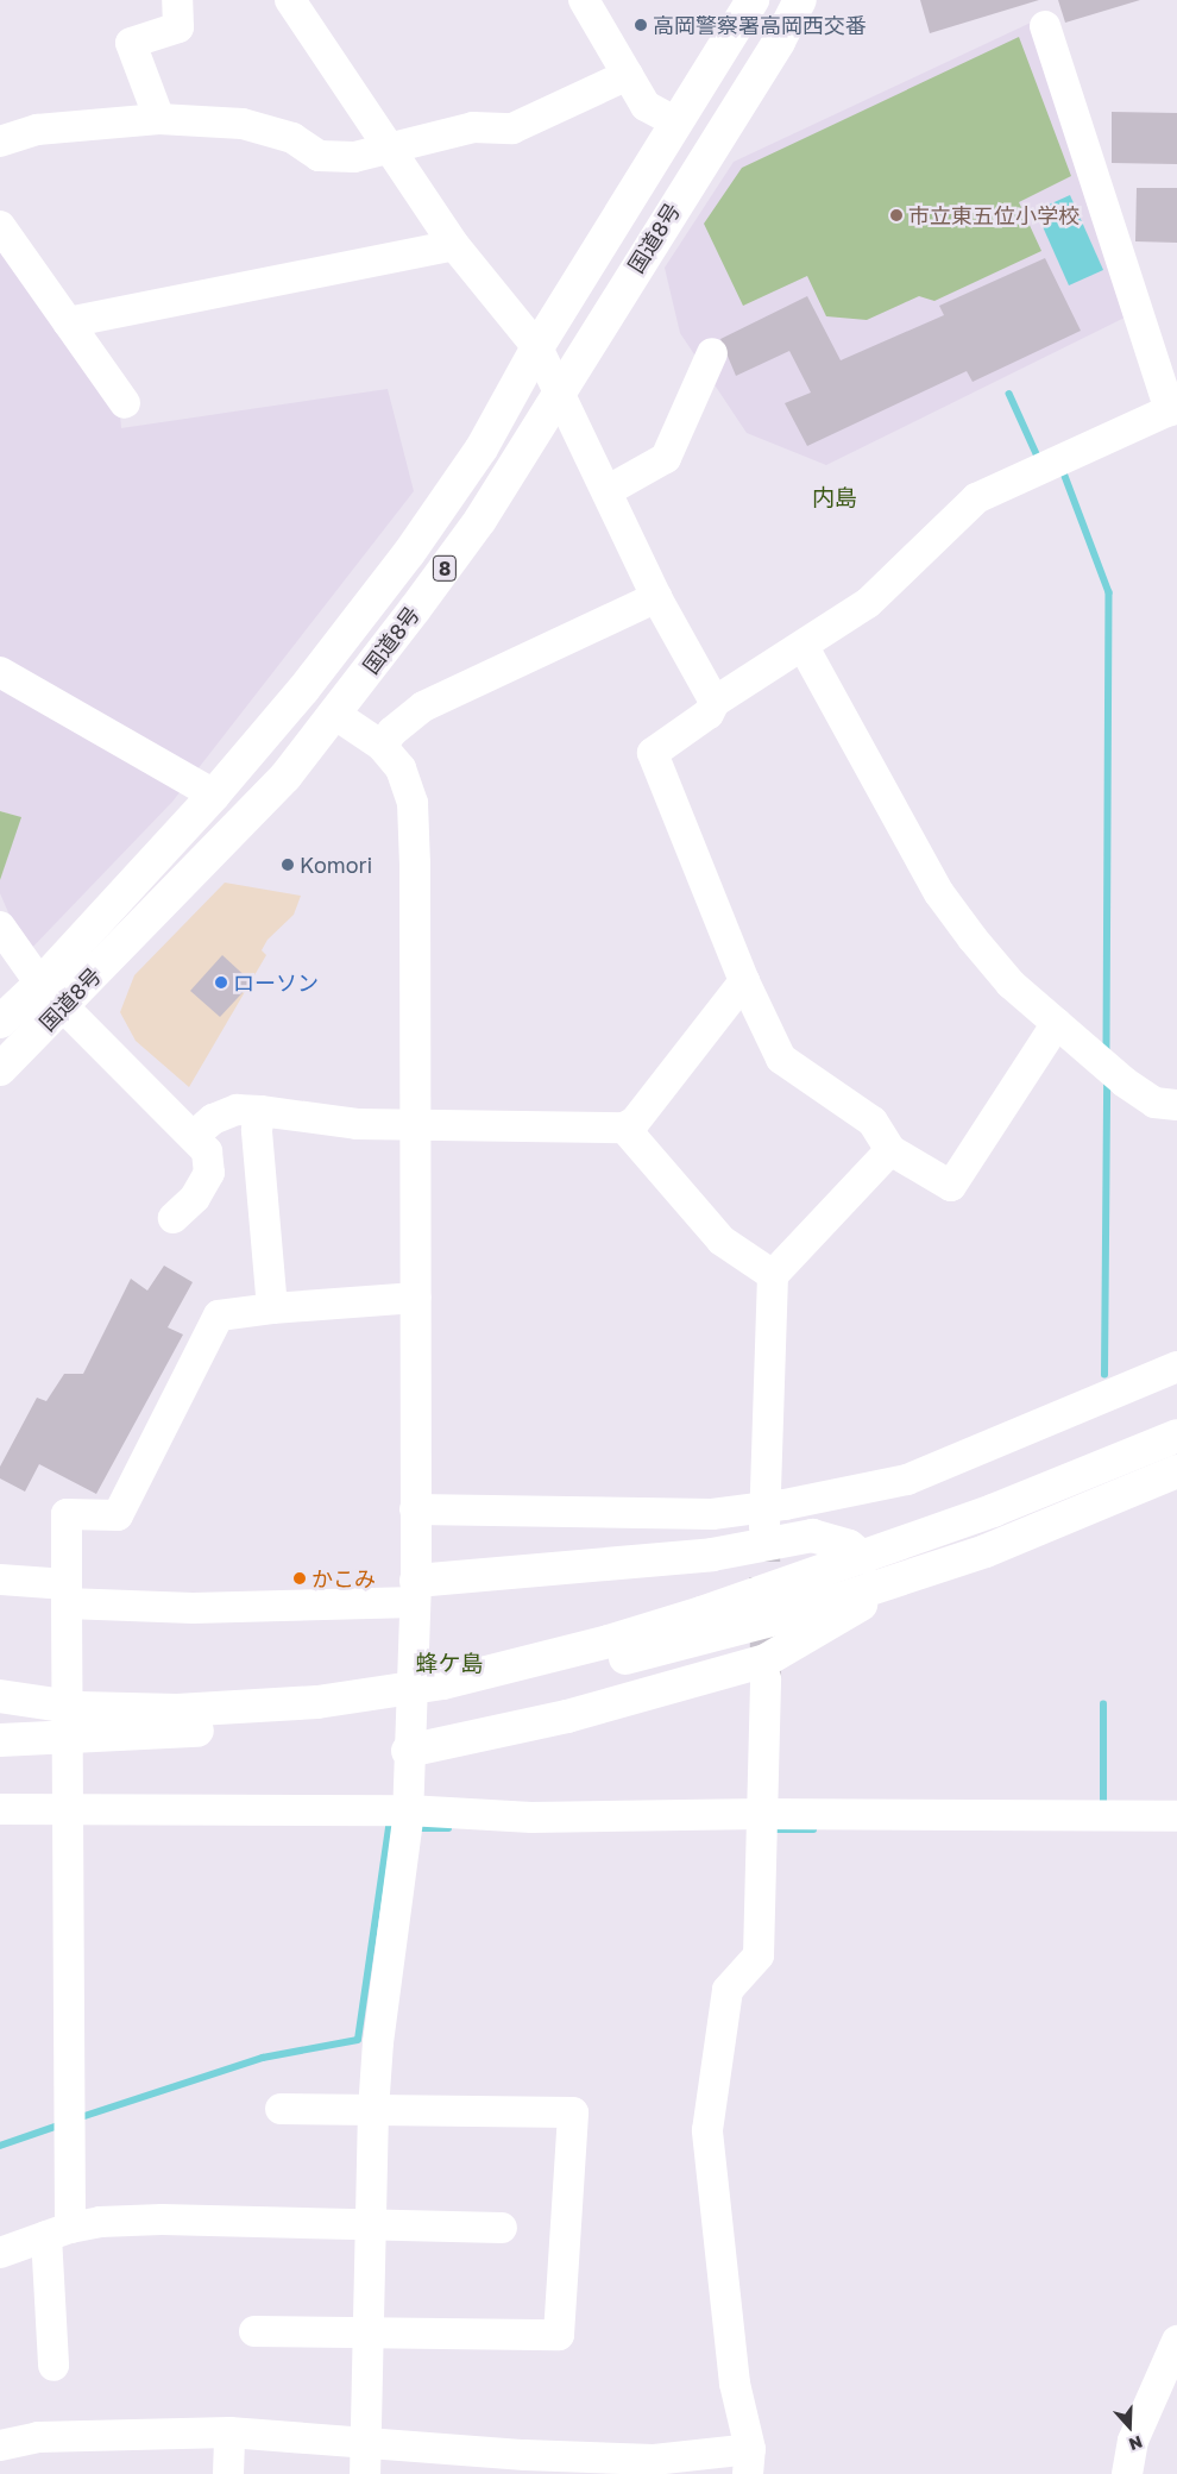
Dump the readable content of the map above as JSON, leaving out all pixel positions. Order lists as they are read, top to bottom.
{
  "streets": {
    "highway": ["国道8号", "8"]
  },
  "districts": ["内島", "蜂ケ島"],
  "places": [
    "高岡警察署高岡西交番",
    "市立東五位小学校",
    "Komori",
    "ローソン",
    "かこみ"
  ],
  "north": "bottom"
}
